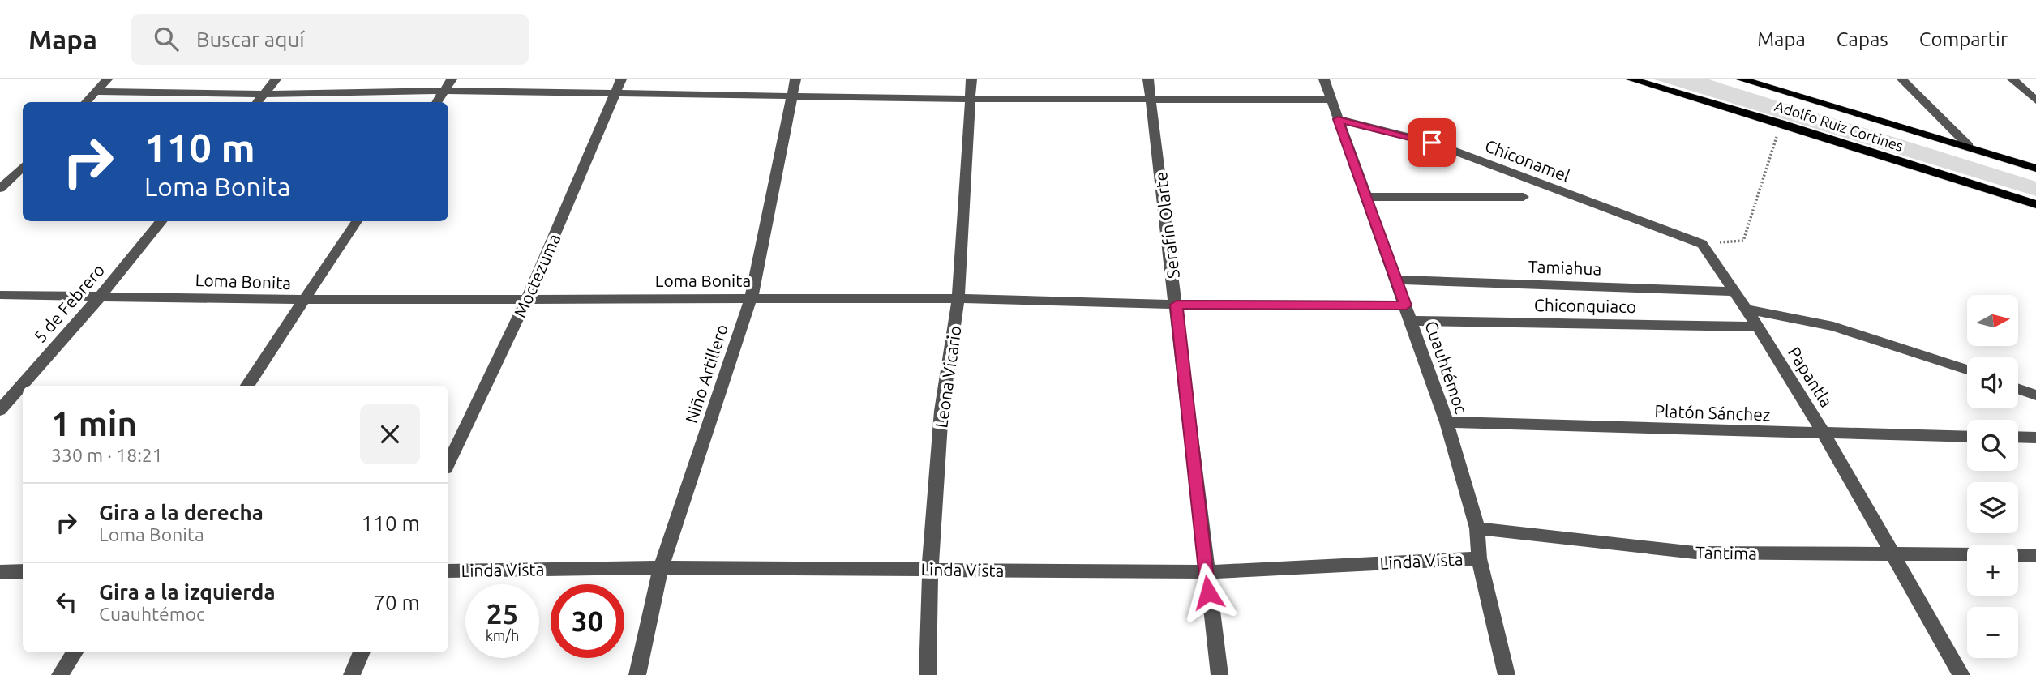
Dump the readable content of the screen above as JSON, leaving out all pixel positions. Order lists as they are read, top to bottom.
{
  "streets": {
    "main road": ["Adolfo Ruiz Cortines"],
    "street": [
      "Chiconamel",
      "Serafín Olarte",
      "Tamiahua",
      "Moctezuma",
      "Loma Bonita",
      "5 de Febrero",
      "Chiconquiaco",
      "Cuauhtémoc",
      "Niño Artillero",
      "Leona Vicario",
      "Papantla",
      "Platón Sánchez",
      "Tantima",
      "Linda Vista"
    ]
  },
  "crossings": [
    ["Chiconamel", "Cuauhtémoc"],
    ["Chiconamel", "Papantla"],
    ["Serafín Olarte", "Loma Bonita"],
    ["Serafín Olarte", "Linda Vista"],
    ["Tamiahua", "Cuauhtémoc"],
    ["Tamiahua", "Papantla"],
    ["Moctezuma", "Loma Bonita"],
    ["Loma Bonita", "5 de Febrero"],
    ["Loma Bonita", "Cuauhtémoc"],
    ["Loma Bonita", "Niño Artillero"],
    ["Loma Bonita", "Leona Vicario"],
    ["Chiconquiaco", "Cuauhtémoc"],
    ["Chiconquiaco", "Papantla"],
    ["Cuauhtémoc", "Platón Sánchez"],
    ["Cuauhtémoc", "Tantima"],
    ["Cuauhtémoc", "Linda Vista"],
    ["Niño Artillero", "Linda Vista"],
    ["Leona Vicario", "Linda Vista"],
    ["Papantla", "Platón Sánchez"],
    ["Papantla", "Tantima"]
  ],
  "north": "right",
  "page": {
    "header": "Mapa",
    "search": "Buscar aquí",
    "nav": ["Mapa", "Capas", "Compartir"],
    "turn": ["110 m", "Loma Bonita"],
    "map_buttons": ["+", "−"],
    "heading": ["1 min", "330 m · 18:21"],
    "list": [
      {
        "name": "Gira a la derecha",
        "note": "Loma Bonita",
        "value": "110 m"
      },
      {
        "name": "Gira a la izquierda",
        "note": "Cuauhtémoc",
        "value": "70 m"
      }
    ],
    "speed": "25 km/h",
    "limit": "30"
  }
}
